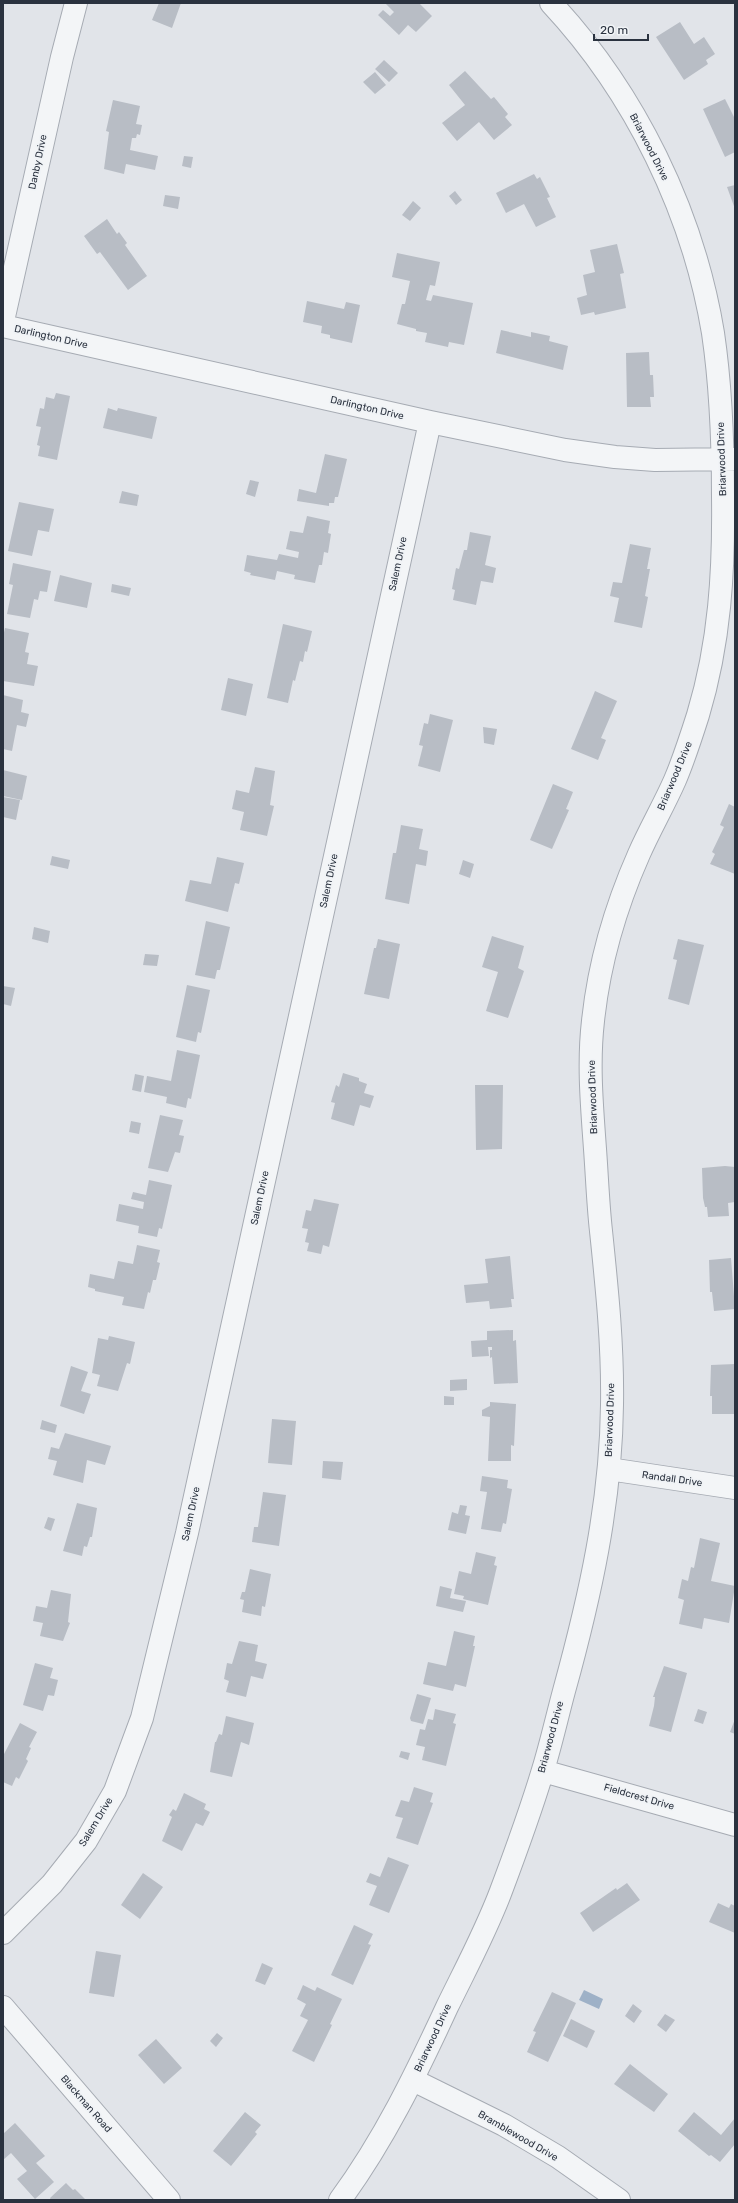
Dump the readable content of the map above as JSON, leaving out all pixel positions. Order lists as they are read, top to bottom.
{
  "streets": {
    "street": [
      "Briarwood Drive",
      "Danby Drive",
      "Darlington Drive",
      "Salem Drive",
      "Randall Drive",
      "Fieldcrest Drive",
      "Blackman Road",
      "Bramblewood Drive"
    ]
  },
  "crossings": [
    ["Briarwood Drive", "Darlington Drive"],
    ["Briarwood Drive", "Randall Drive"],
    ["Briarwood Drive", "Fieldcrest Drive"],
    ["Briarwood Drive", "Bramblewood Drive"],
    ["Darlington Drive", "Salem Drive"]
  ],
  "scale_bar": "20 m"
}
